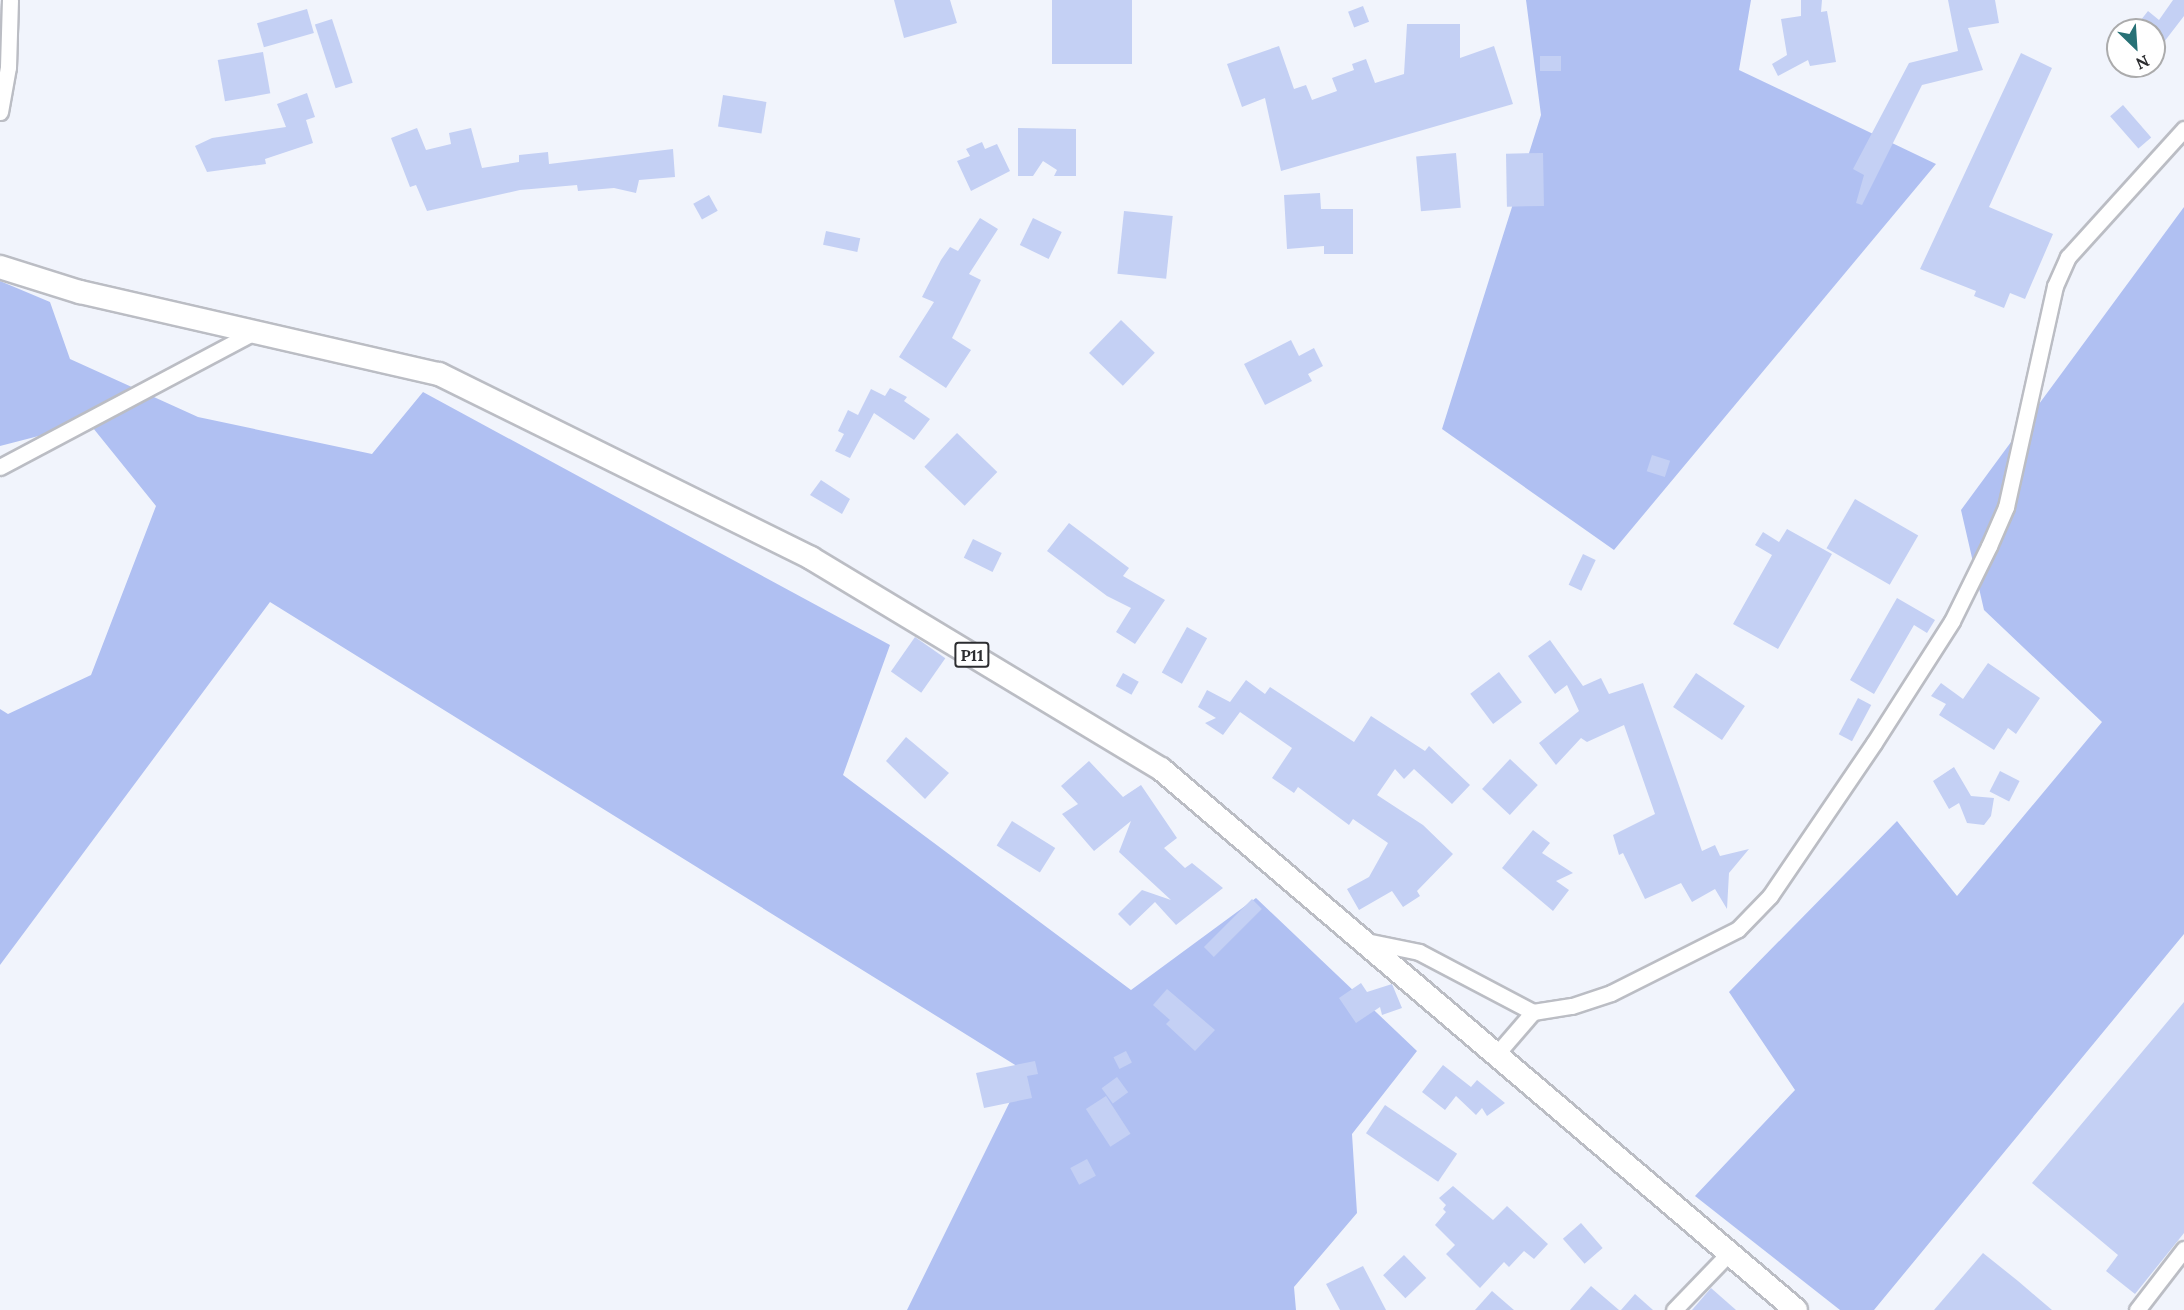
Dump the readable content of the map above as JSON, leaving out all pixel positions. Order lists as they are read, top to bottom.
{
  "streets": {
    "main road": ["P11"]
  },
  "north": "bottom right"
}
